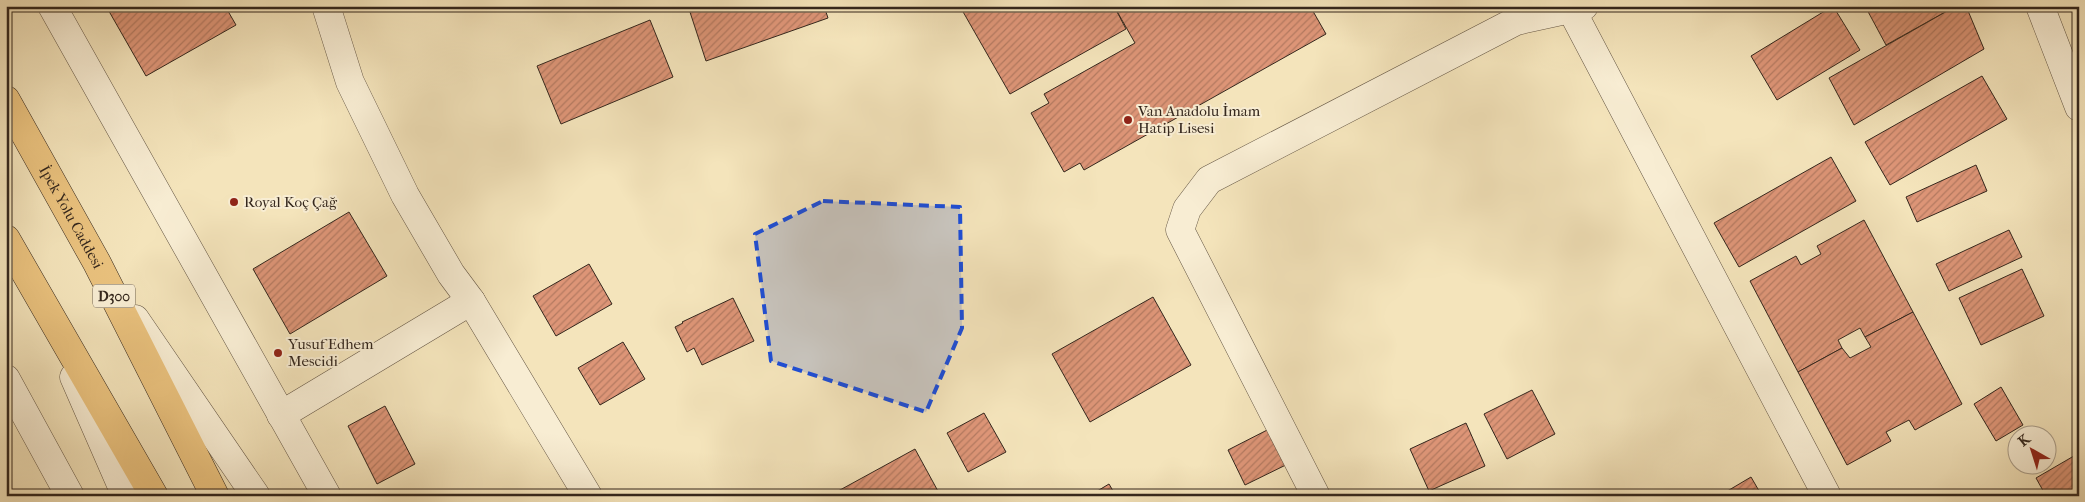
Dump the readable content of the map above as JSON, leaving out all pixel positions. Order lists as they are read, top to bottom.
{
  "streets": {
    "highway": ["İpek Yolu Caddesi", "D300"]
  },
  "places": ["Van Anadolu İmam Hatip Lisesi", "Royal Koç Çağ", "Yusuf Edhem Mescidi"],
  "north": "top left"
}
